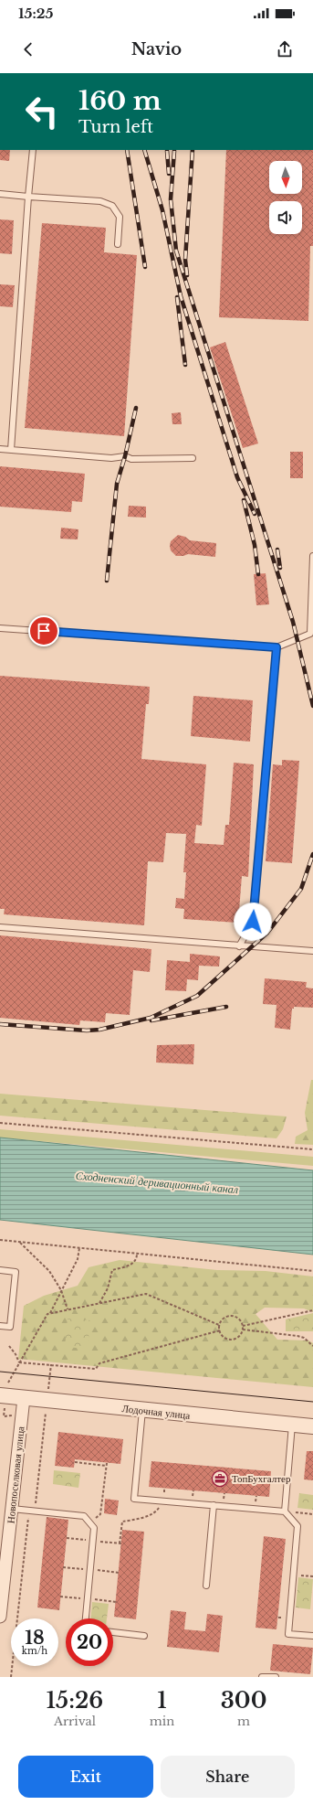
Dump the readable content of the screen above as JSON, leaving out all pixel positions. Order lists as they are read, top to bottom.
{
  "streets": {
    "street": ["Лодочная улица", "Новопоселковая улица"]
  },
  "crossings": [
    ["Лодочная улица", "Новопоселковая улица"]
  ],
  "water": ["Сходненский деривационный канал"],
  "places": {
    "office": ["ТопБухгалтер"]
  },
  "north": "bottom",
  "page": {
    "status": "15:25",
    "header": "Navio",
    "turn": ["160 m", "Turn left"],
    "speed": "18 km/h",
    "limit": "20",
    "eta": [
      "15:26",
      "Arrival",
      "1",
      "min",
      "300",
      "m"
    ],
    "buttons": ["Exit", "Share"]
  }
}
